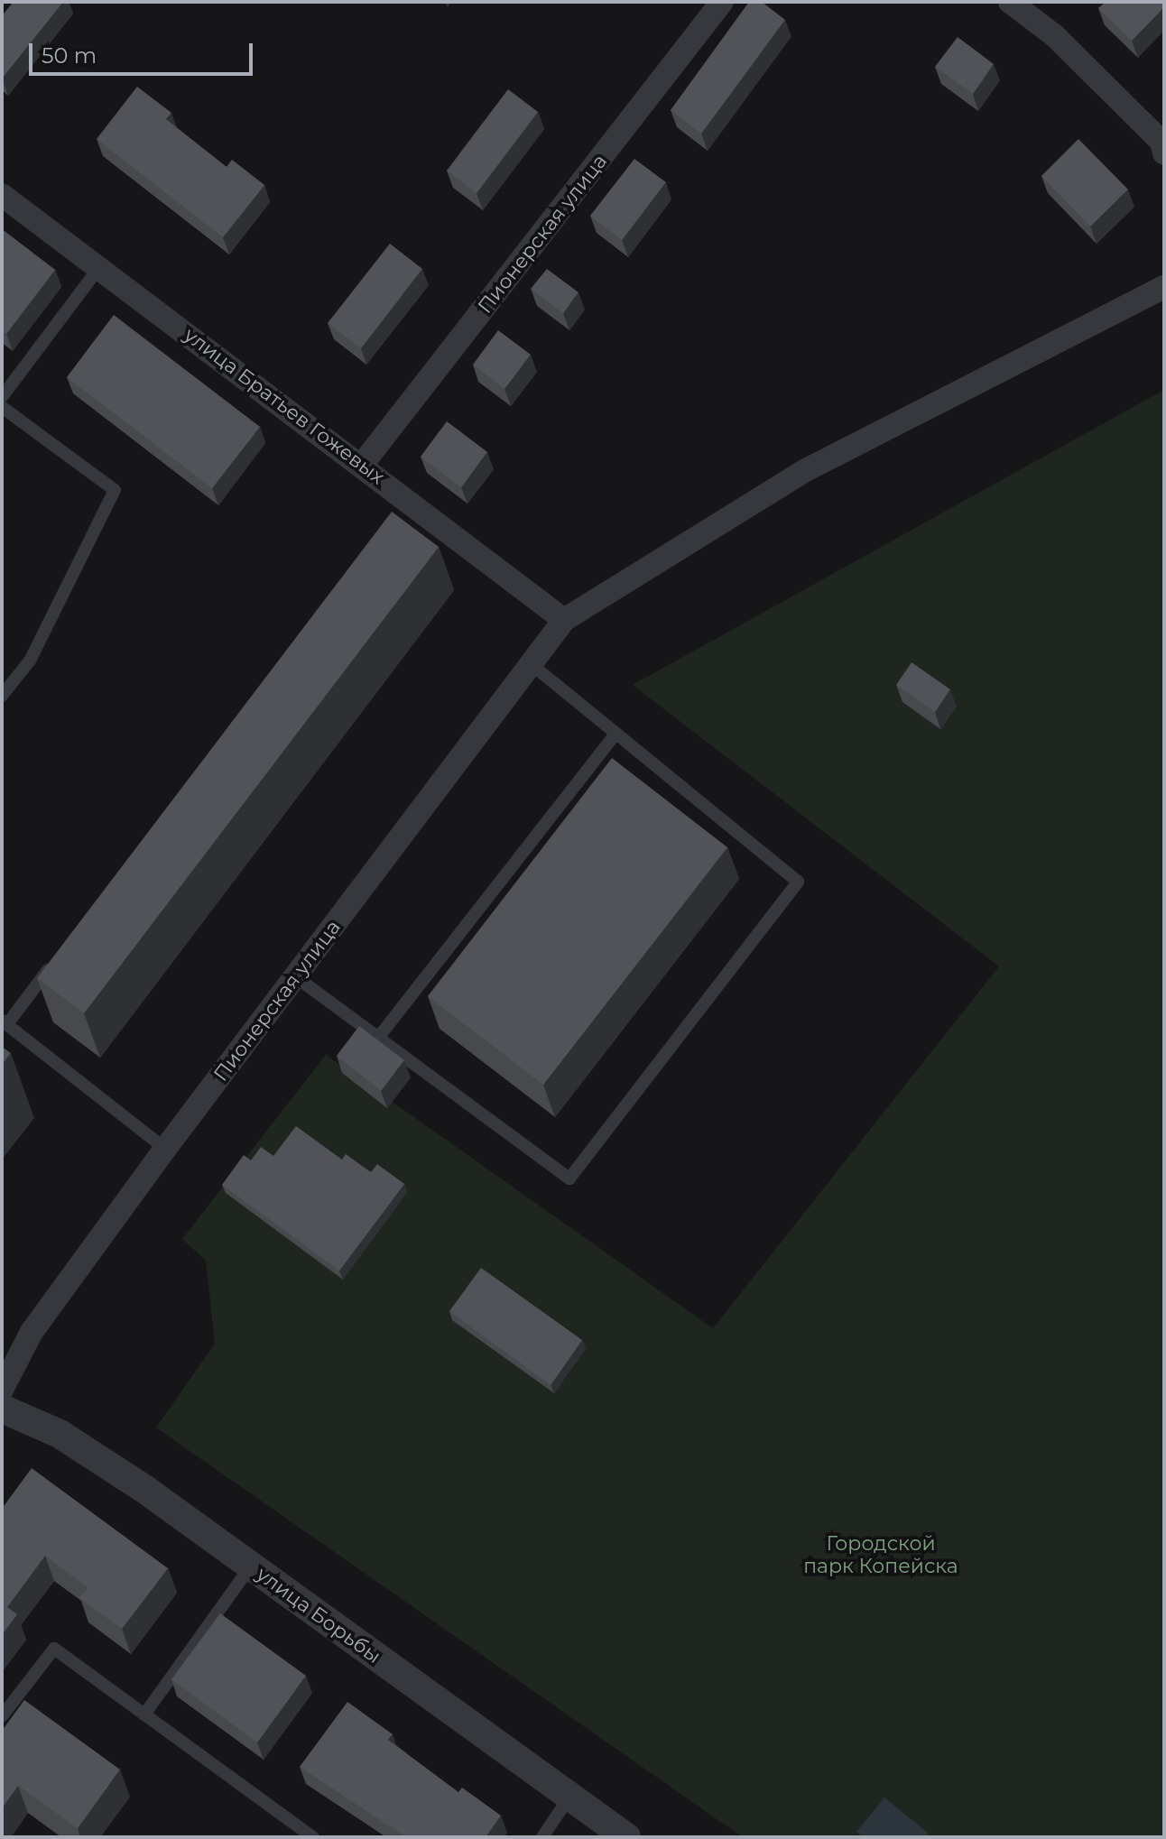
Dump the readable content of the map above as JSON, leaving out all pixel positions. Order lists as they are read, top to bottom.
{
  "streets": {
    "street": ["Пионерская улица", "улица Братьев Гожевых", "улица Борьбы"]
  },
  "crossings": [
    ["Пионерская улица", "улица Братьев Гожевых"]
  ],
  "parks": ["Городской парк Копейска"],
  "scale_bar": "50 m"
}
